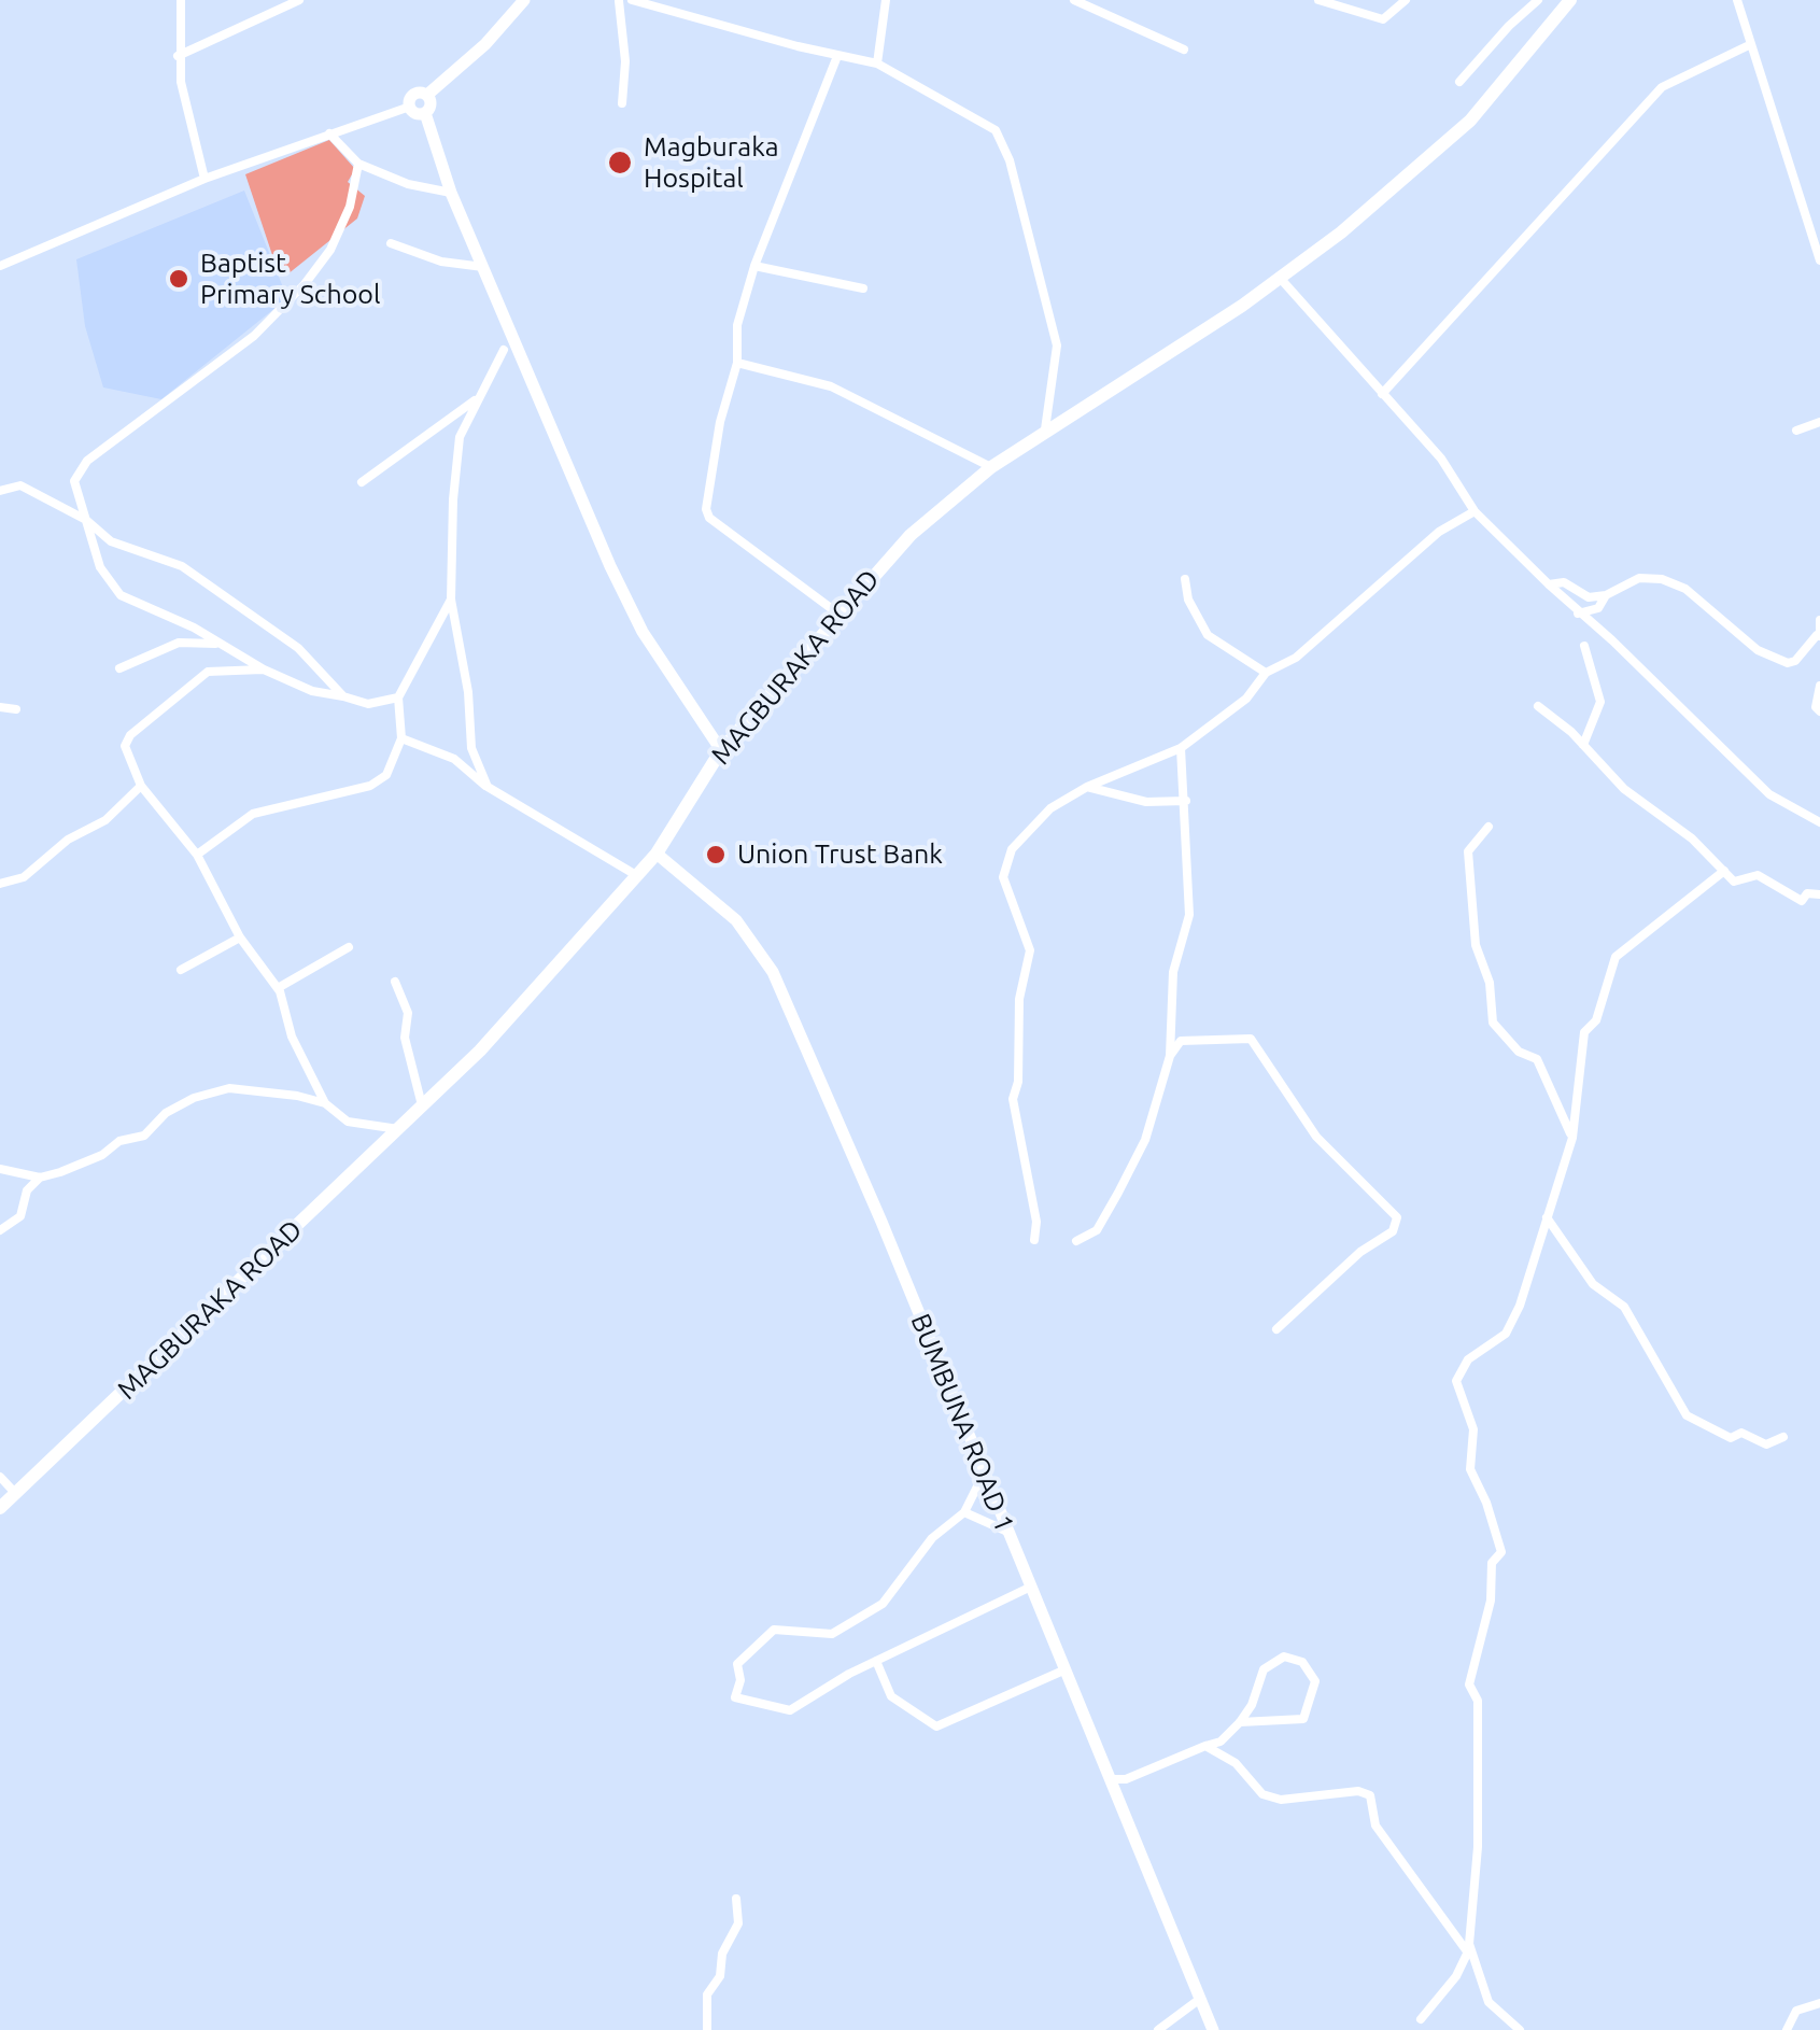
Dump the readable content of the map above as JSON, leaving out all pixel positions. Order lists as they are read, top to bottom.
{
  "streets": {
    "main road": ["MAGBURAKA ROAD", "BUMBUNA ROAD 1"]
  },
  "crossings": [
    ["MAGBURAKA ROAD", "BUMBUNA ROAD 1"]
  ],
  "places": ["Magburaka Hospital", "Baptist Primary School", "Union Trust Bank"]
}
